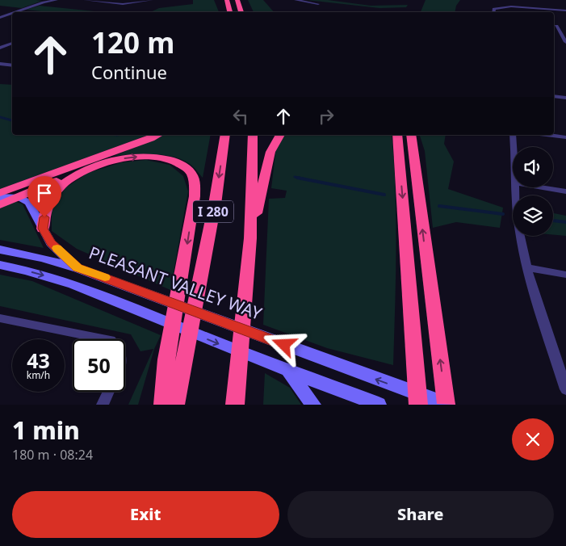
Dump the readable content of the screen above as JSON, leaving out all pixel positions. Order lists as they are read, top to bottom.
{
  "streets": {
    "highway": ["I 280"],
    "main road": ["PLEASANT VALLEY WAY"]
  },
  "page": {
    "turn": ["120 m", "Continue"],
    "speed": "43 km/h",
    "limit": "50",
    "heading": ["1 min", "180 m · 08:24"],
    "buttons": ["Exit", "Share"]
  }
}
